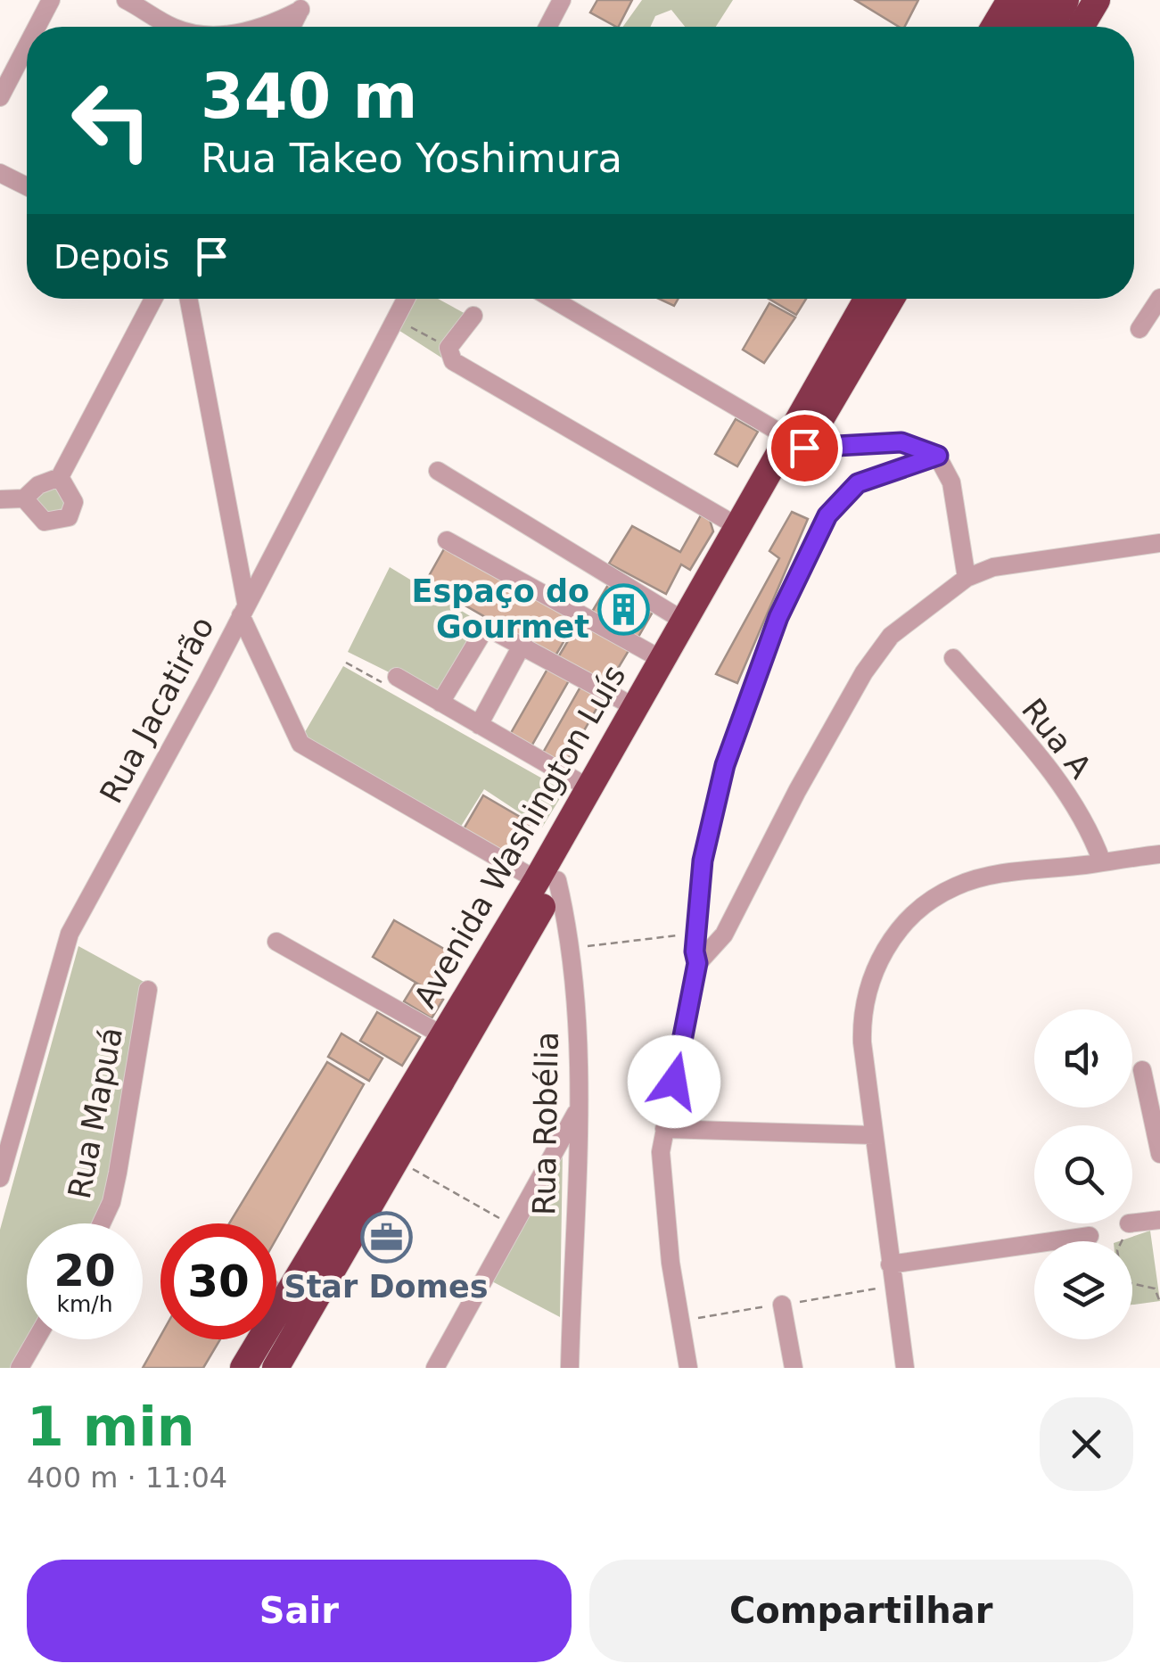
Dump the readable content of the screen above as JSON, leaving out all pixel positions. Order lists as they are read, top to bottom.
{
  "streets": {
    "highway": ["Avenida Washington Luís"],
    "street": [
      "Rua Jacatirão",
      "Rua A",
      "Rua Mapuá",
      "Rua Robélia"
    ]
  },
  "crossings": [
    ["Avenida Washington Luís", "Rua Robélia"]
  ],
  "places": {
    "building": ["Espaço do Gourmet"],
    "office": ["Star Domes"]
  },
  "page": {
    "turn": ["340 m", "Rua Takeo Yoshimura"],
    "then": "Depois",
    "speed": "20 km/h",
    "limit": "30",
    "heading": ["1 min", "400 m · 11:04"],
    "buttons": ["Sair", "Compartilhar"]
  }
}
